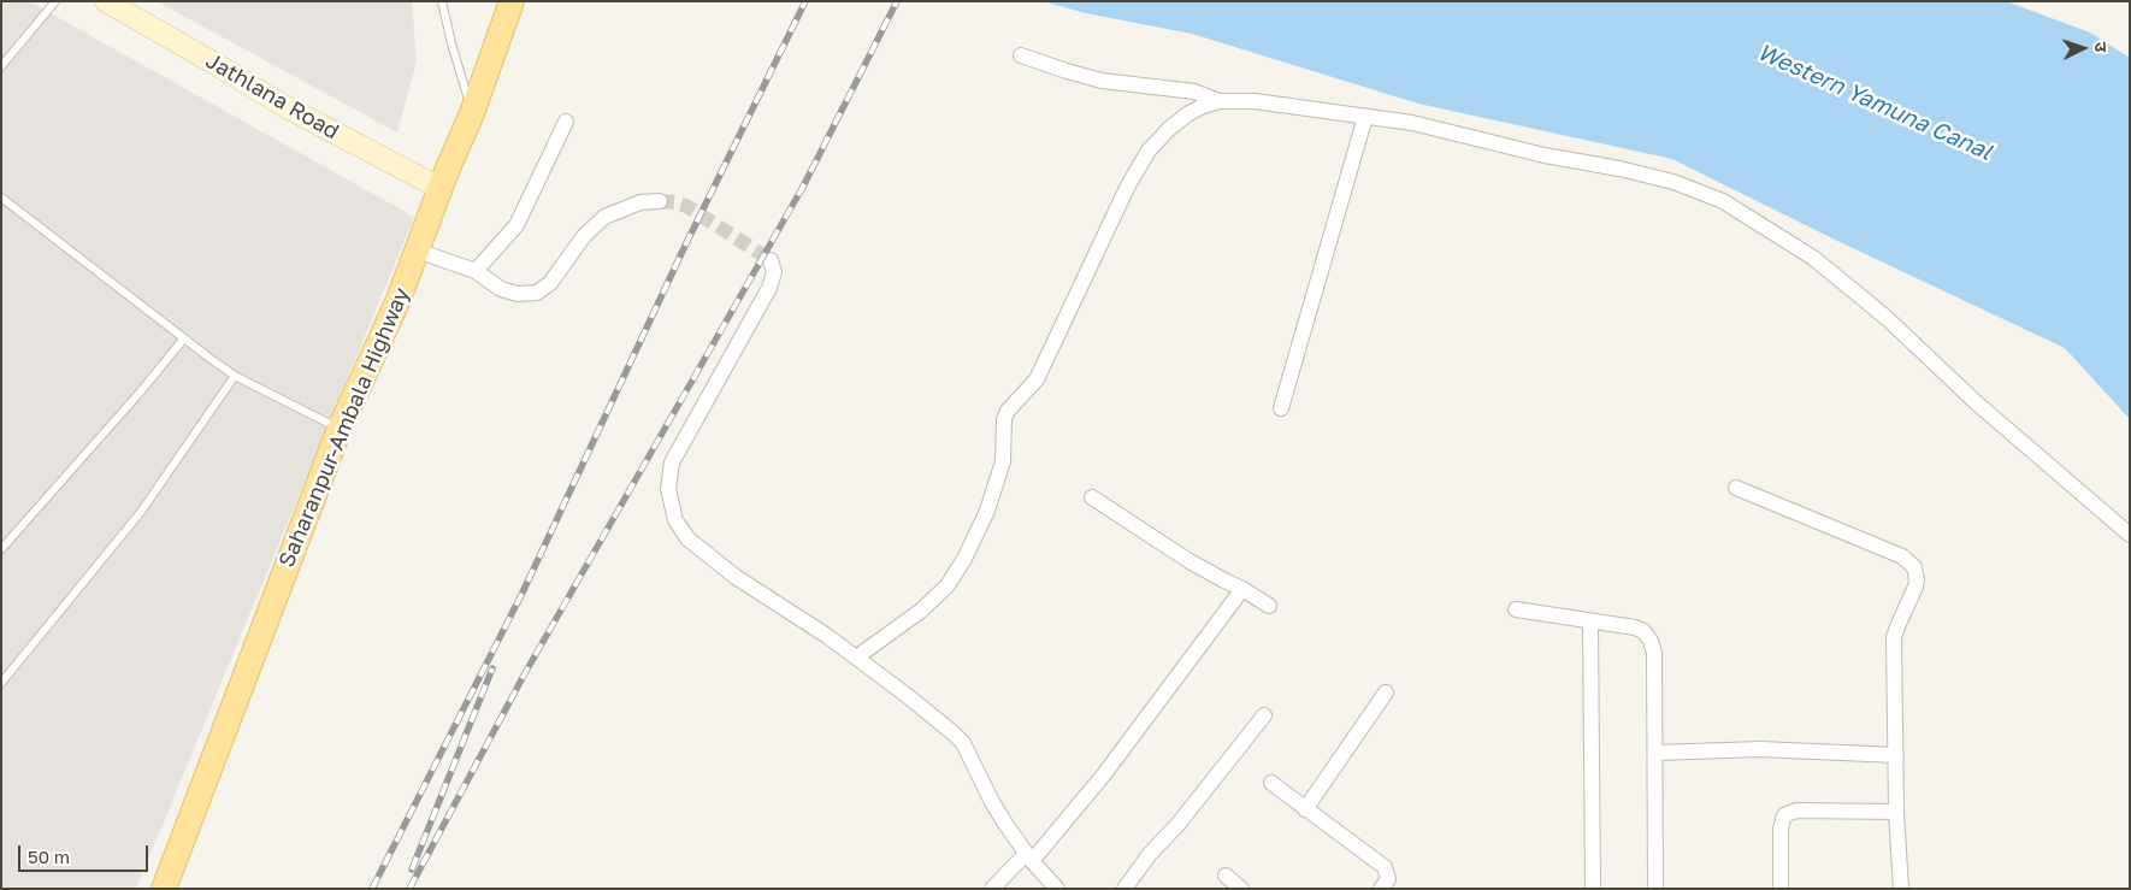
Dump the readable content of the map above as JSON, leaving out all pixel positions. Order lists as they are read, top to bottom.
{
  "streets": {
    "main road": ["Saharanpur-Ambala Highway"],
    "street": ["Jathlana Road"]
  },
  "crossings": [
    ["Jathlana Road", "Saharanpur-Ambala Highway"]
  ],
  "water": ["Western Yamuna Canal"],
  "scale_bar": "50 m",
  "north": "right"
}
